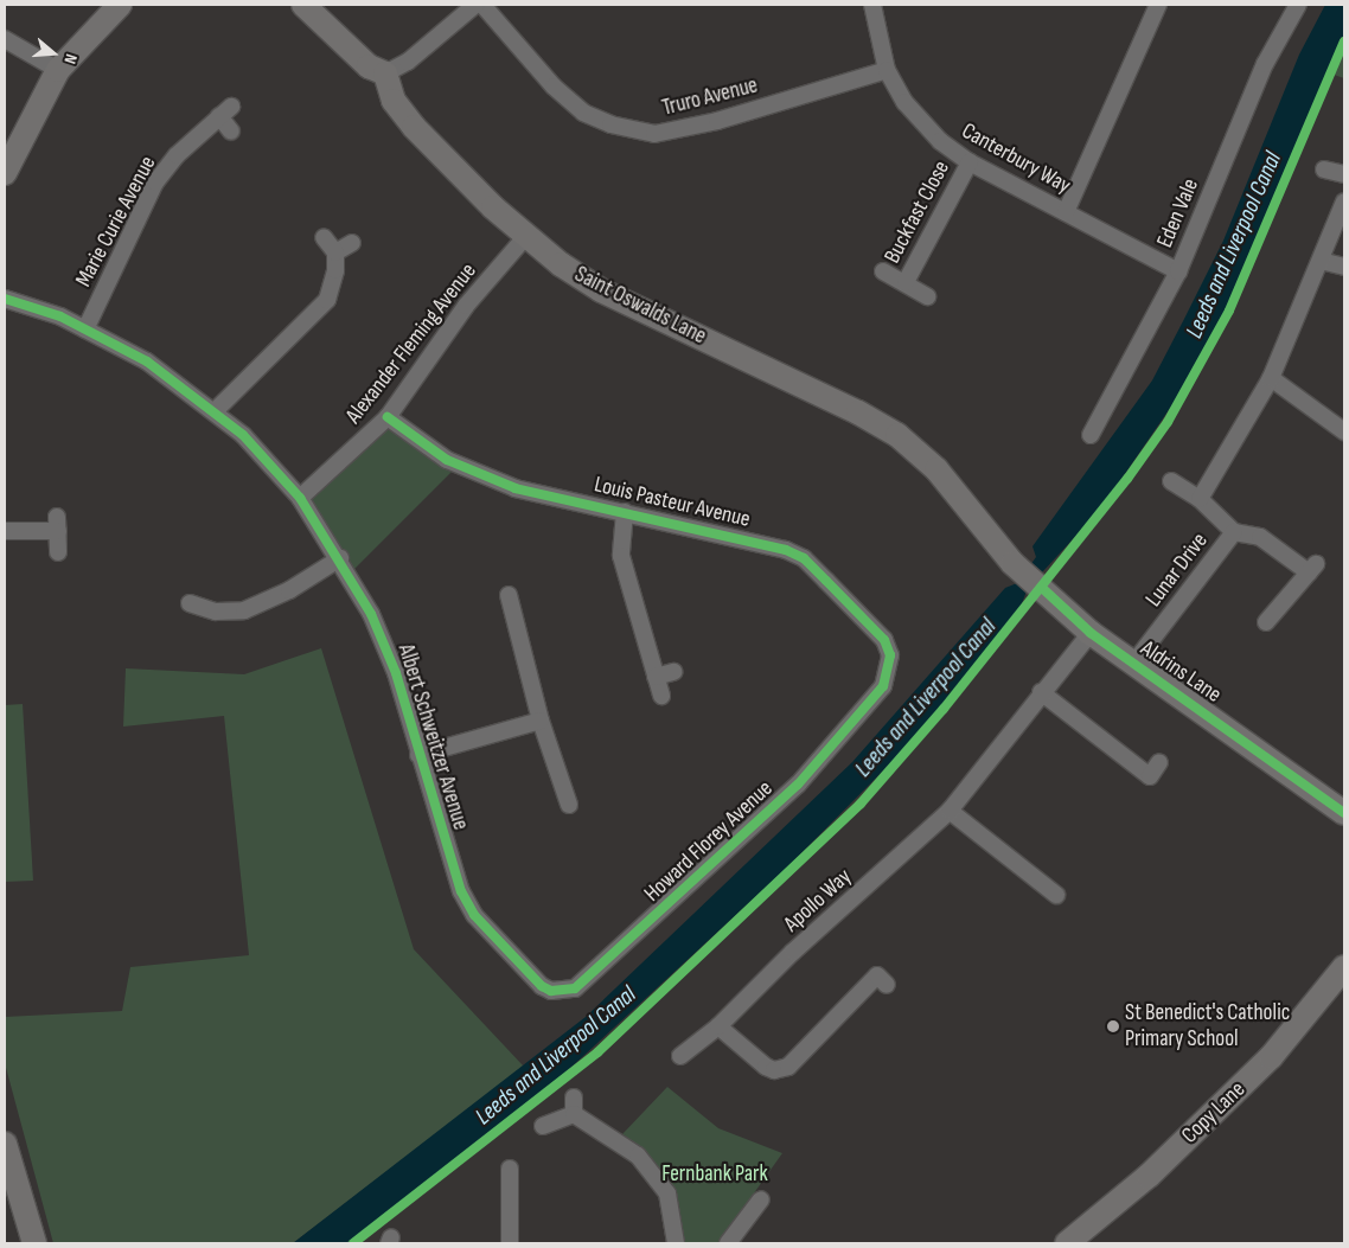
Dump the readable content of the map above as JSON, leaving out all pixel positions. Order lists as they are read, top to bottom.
{
  "streets": {
    "street": [
      "Truro Avenue",
      "Canterbury Way",
      "Buckfast Close",
      "Eden Vale",
      "Marie Curie Avenue",
      "Saint Oswalds Lane",
      "Alexander Fleming Avenue",
      "Louis Pasteur Avenue",
      "Lunar Drive",
      "Aldrins Lane",
      "Albert Schweitzer Avenue",
      "Howard Florey Avenue",
      "Apollo Way",
      "Copy Lane"
    ]
  },
  "crossings": [
    ["Truro Avenue", "Canterbury Way"],
    ["Canterbury Way", "Buckfast Close"],
    ["Canterbury Way", "Eden Vale"],
    ["Marie Curie Avenue", "Albert Schweitzer Avenue"],
    ["Saint Oswalds Lane", "Alexander Fleming Avenue"],
    ["Saint Oswalds Lane", "Aldrins Lane"],
    ["Alexander Fleming Avenue", "Louis Pasteur Avenue"],
    ["Alexander Fleming Avenue", "Albert Schweitzer Avenue"],
    ["Louis Pasteur Avenue", "Howard Florey Avenue"],
    ["Lunar Drive", "Aldrins Lane"],
    ["Aldrins Lane", "Apollo Way"],
    ["Albert Schweitzer Avenue", "Howard Florey Avenue"]
  ],
  "water": ["Leeds and Liverpool Canal"],
  "parks": ["Fernbank Park"],
  "places": ["St Benedict's Catholic Primary School"],
  "north": "right"
}
